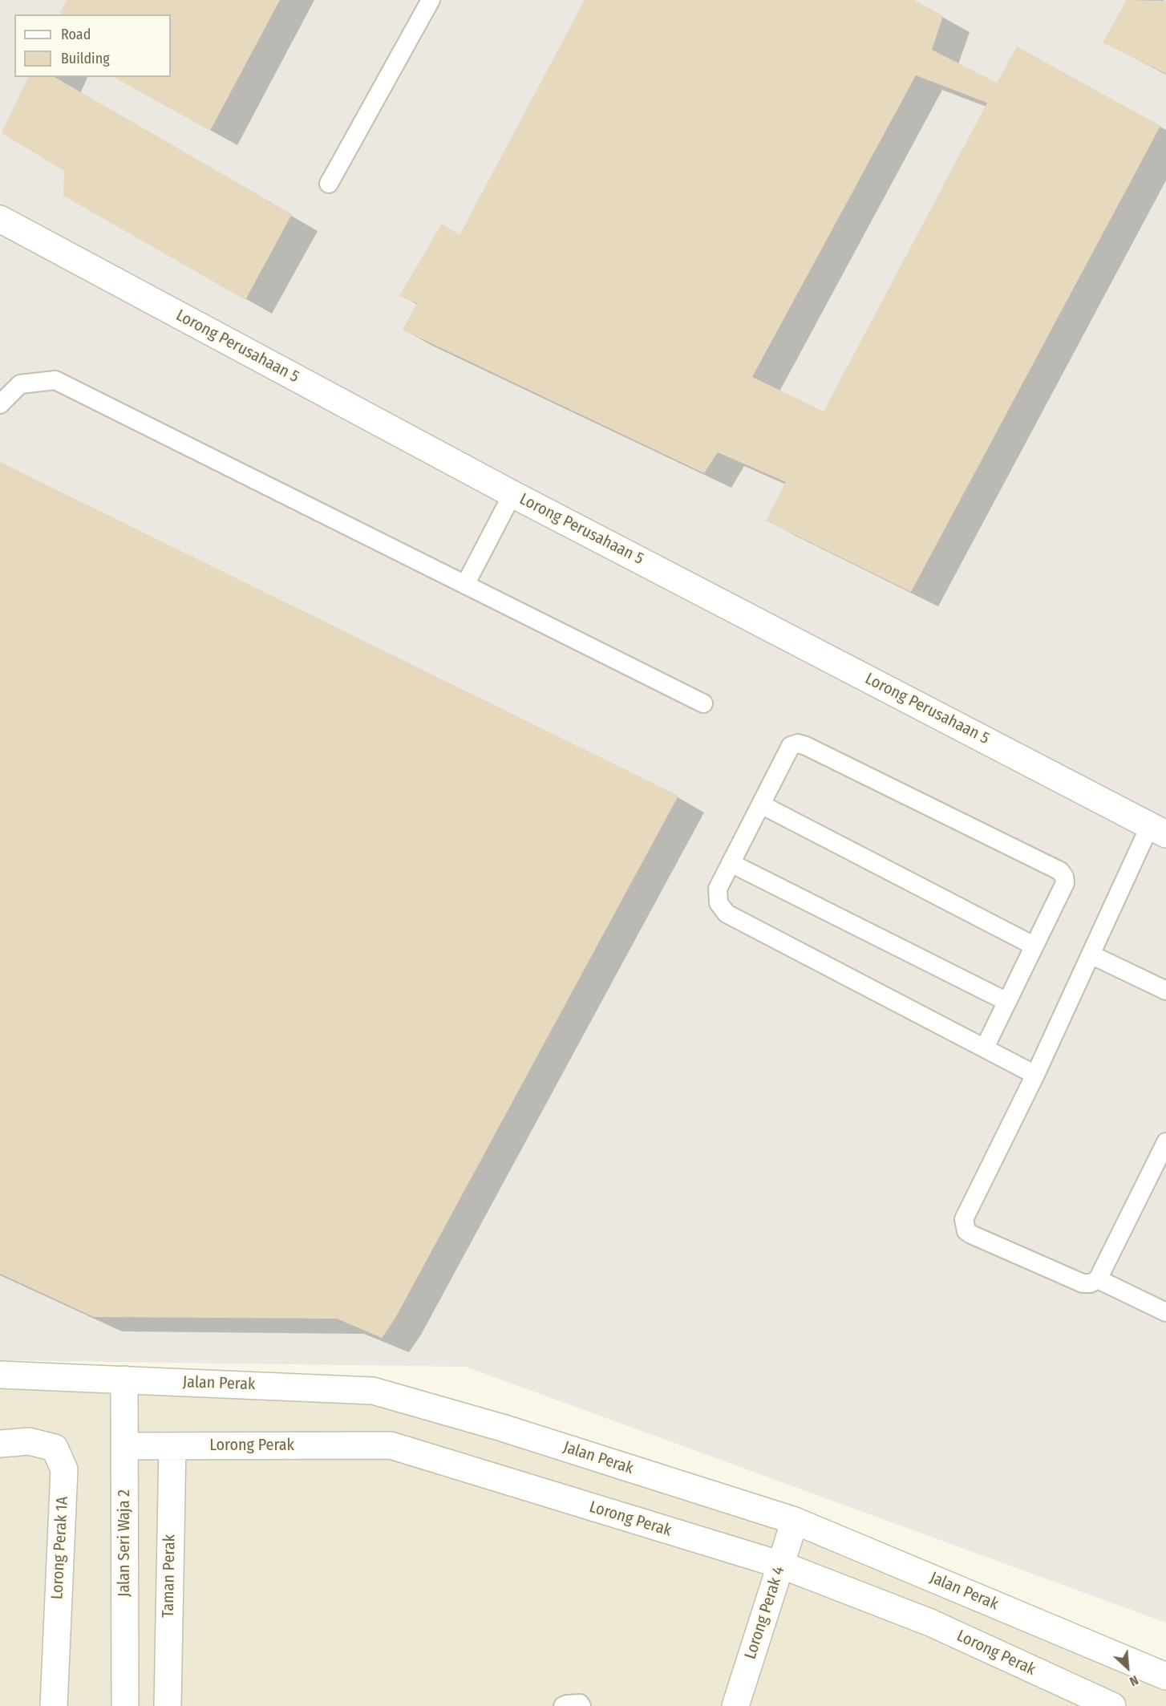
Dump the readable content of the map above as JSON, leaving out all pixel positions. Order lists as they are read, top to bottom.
{
  "streets": {
    "street": [
      "Lorong Perusahaan 5",
      "Jalan Perak",
      "Lorong Perak",
      "Jalan Seri Waja 2",
      "Lorong Perak 1A",
      "Taman Perak",
      "Lorong Perak 4"
    ]
  },
  "crossings": [
    ["Jalan Perak", "Jalan Seri Waja 2"],
    ["Jalan Perak", "Lorong Perak 4"],
    ["Lorong Perak", "Jalan Seri Waja 2"],
    ["Lorong Perak", "Taman Perak"],
    ["Lorong Perak", "Lorong Perak 4"]
  ],
  "legend": ["Road", "Building"],
  "north": "bottom right"
}
